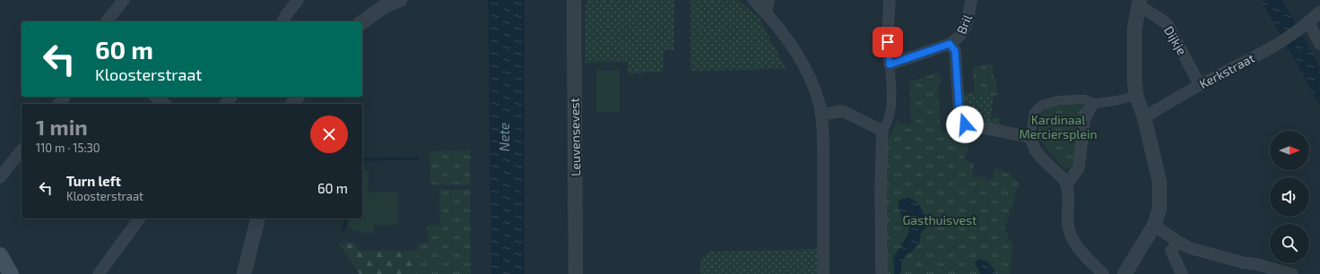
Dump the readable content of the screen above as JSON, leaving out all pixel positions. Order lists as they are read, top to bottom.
{
  "streets": {
    "street": [
      "Bril",
      "Dijkje",
      "Kerkstraat",
      "Leuvensevest"
    ]
  },
  "crossings": [
    ["Dijkje", "Kerkstraat"]
  ],
  "water": ["Nete"],
  "parks": ["Kardinaal Merciersplein", "Gasthuisvest"],
  "north": "right",
  "page": {
    "turn": ["60 m", "Kloosterstraat"],
    "heading": ["1 min", "110 m · 15:30"],
    "list": [
      {
        "name": "Turn left",
        "note": "Kloosterstraat",
        "value": "60 m"
      }
    ]
  }
}
